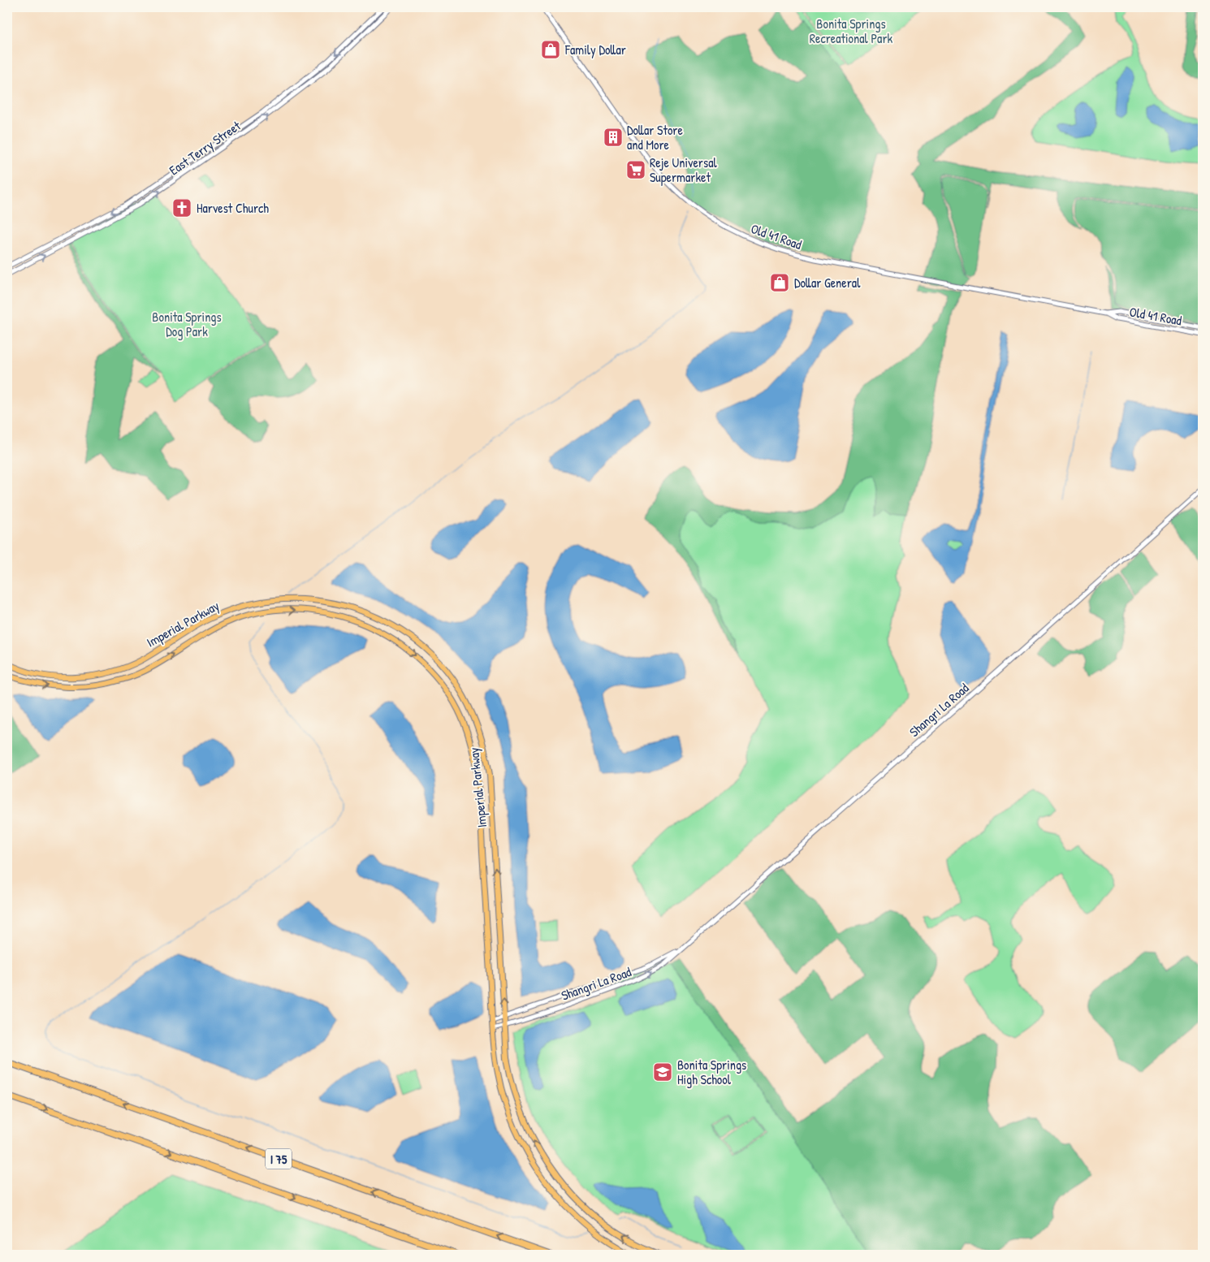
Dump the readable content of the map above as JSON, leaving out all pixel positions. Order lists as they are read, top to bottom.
{
  "streets": {
    "highway": ["I 75"],
    "main road": ["Imperial Parkway"],
    "street": ["East Terry Street", "Old 41 Road", "Shangri La Road"]
  },
  "crossings": [
    ["Imperial Parkway", "Shangri La Road"]
  ],
  "parks": ["Bonita Springs Recreational Park", "Bonita Springs Dog Park"],
  "places": {
    "shop": ["Family Dollar", "Dollar General"],
    "building": ["Dollar Store and More"],
    "supermarket": ["Reje Universal Supermarket"],
    "church": ["Harvest Church"],
    "school or university": ["Bonita Springs High School"]
  }
}
